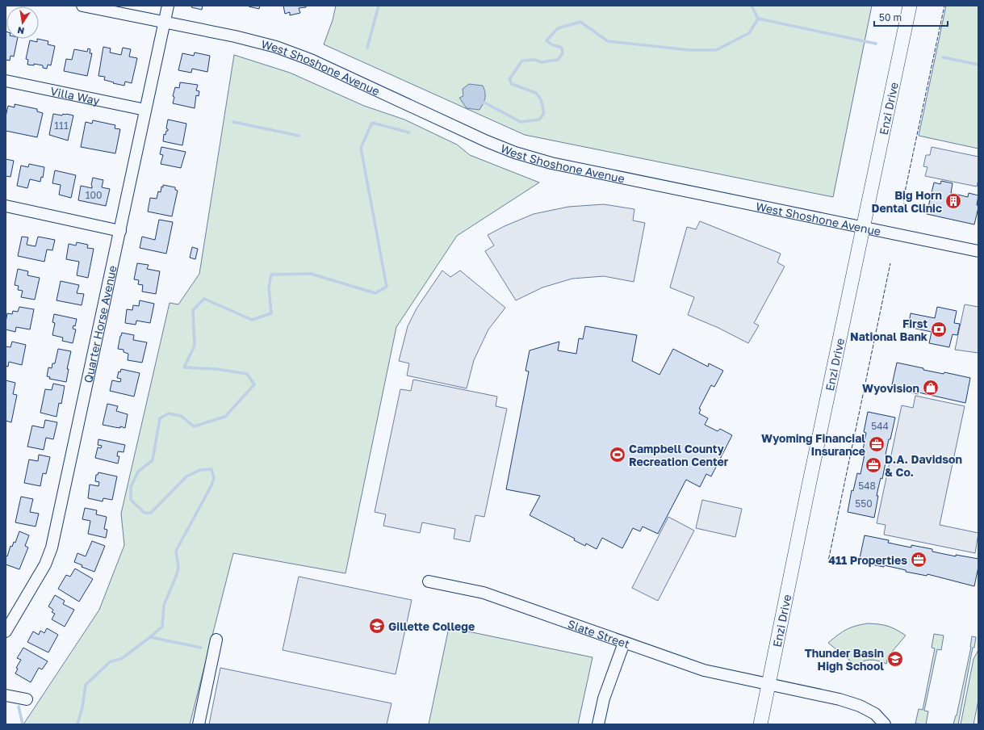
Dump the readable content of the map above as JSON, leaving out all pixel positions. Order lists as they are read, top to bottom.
{
  "streets": {
    "main road": ["Enzi Drive"],
    "street": [
      "West Shoshone Avenue",
      "Villa Way",
      "Quarter Horse Avenue",
      "Slate Street"
    ]
  },
  "crossings": [
    ["West Shoshone Avenue", "Enzi Drive"],
    ["West Shoshone Avenue", "Quarter Horse Avenue"],
    ["Villa Way", "Quarter Horse Avenue"],
    ["Enzi Drive", "Slate Street"]
  ],
  "places": {
    "building": ["Big Horn Dental Clinic"],
    "bank": ["First National Bank"],
    "shop": ["Wyovision"],
    "office": ["Wyoming Financial Insurance", "D.A. Davidson & Co.", "411 Properties"],
    "sports": ["Campbell County Recreation Center"],
    "school or university": ["Gillette College", "Thunder Basin High School"]
  },
  "house_numbers": [
    "111",
    "100",
    "544",
    "548",
    "550"
  ],
  "scale_bar": "50 m",
  "north": "bottom"
}
